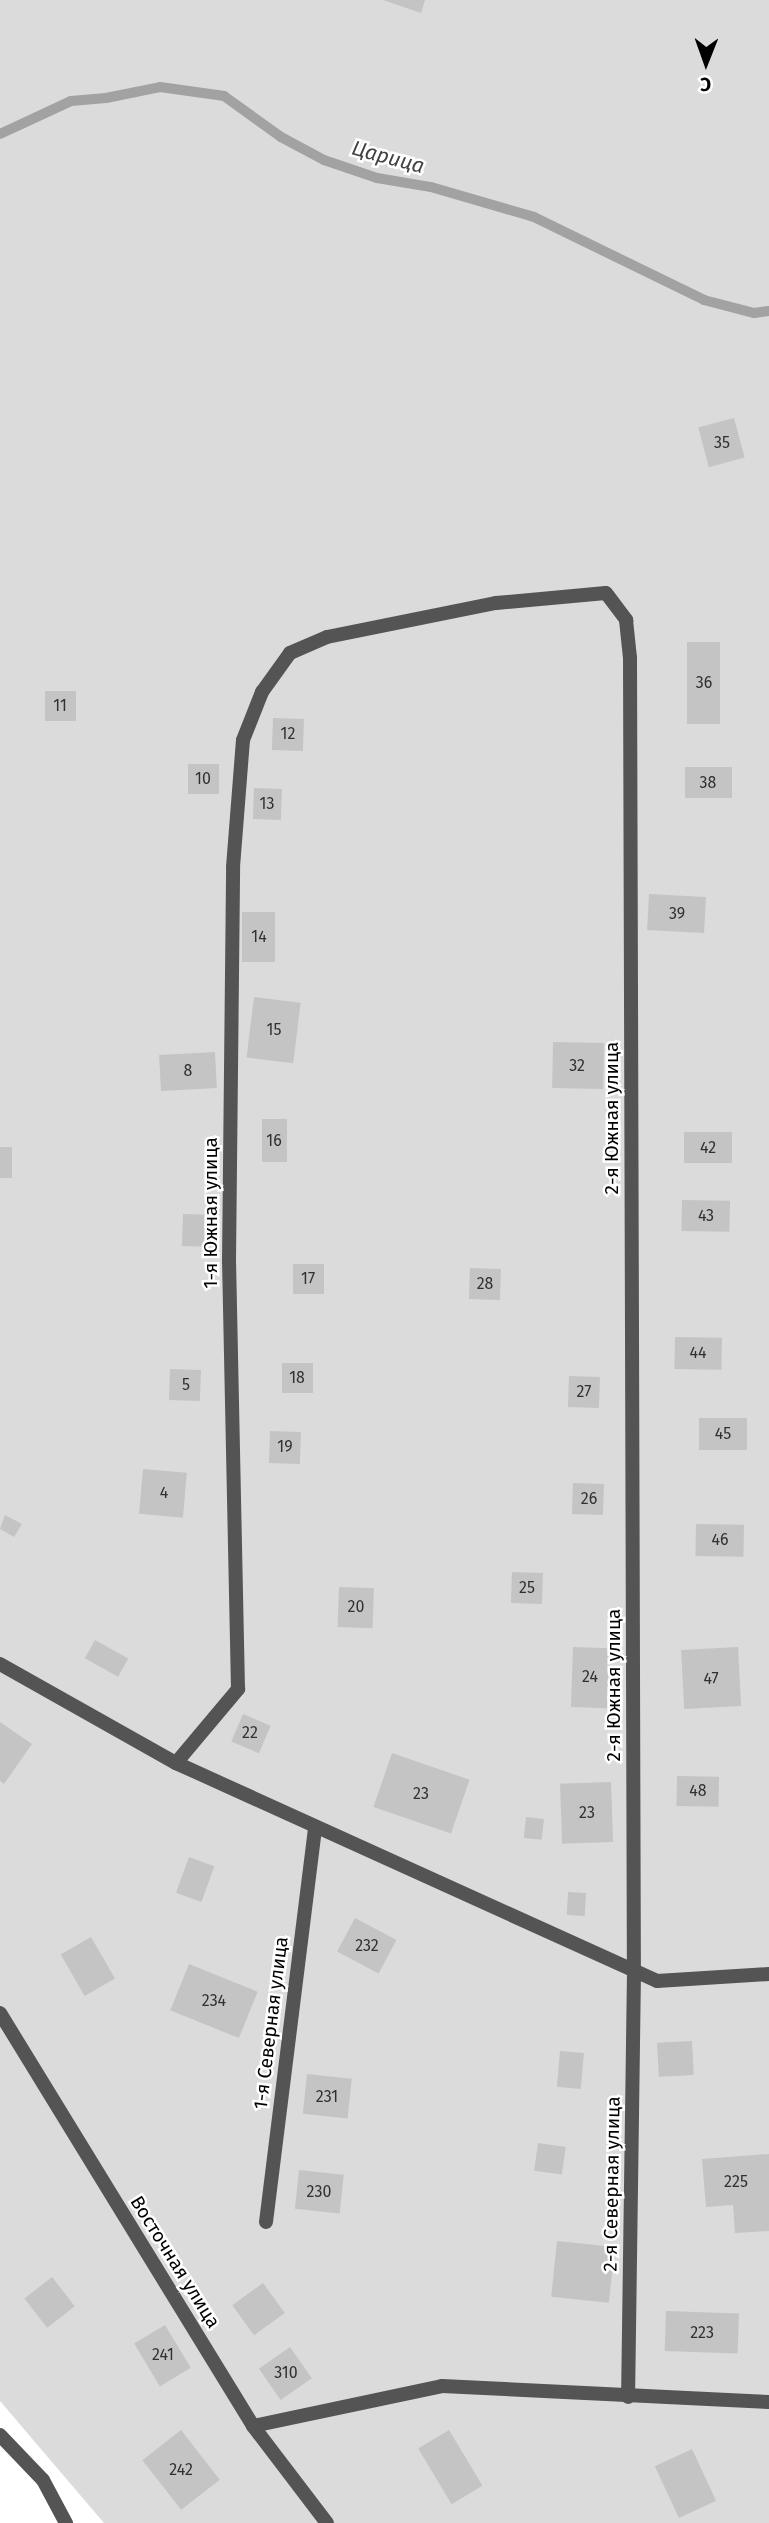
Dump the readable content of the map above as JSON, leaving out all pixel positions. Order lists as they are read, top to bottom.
{
  "streets": {
    "street": [
      "2-я Южная улица",
      "1-я Южная улица",
      "1-я Северная улица",
      "2-я Северная улица",
      "Восточная улица"
    ]
  },
  "crossings": [
    ["2-я Южная улица", "1-я Южная улица"],
    ["2-я Южная улица", "2-я Северная улица"]
  ],
  "water": ["Царица"],
  "house_numbers": [
    "35",
    "36",
    "11",
    "12",
    "10",
    "38",
    "13",
    "39",
    "14",
    "15",
    "32",
    "8",
    "16",
    "42",
    "43",
    "17",
    "28",
    "44",
    "18",
    "5",
    "27",
    "45",
    "19",
    "4",
    "26",
    "46",
    "25",
    "20",
    "24",
    "47",
    "22",
    "48",
    "23",
    "23",
    "232",
    "234",
    "231",
    "225",
    "230",
    "223",
    "241",
    "310",
    "242"
  ],
  "north": "bottom"
}
